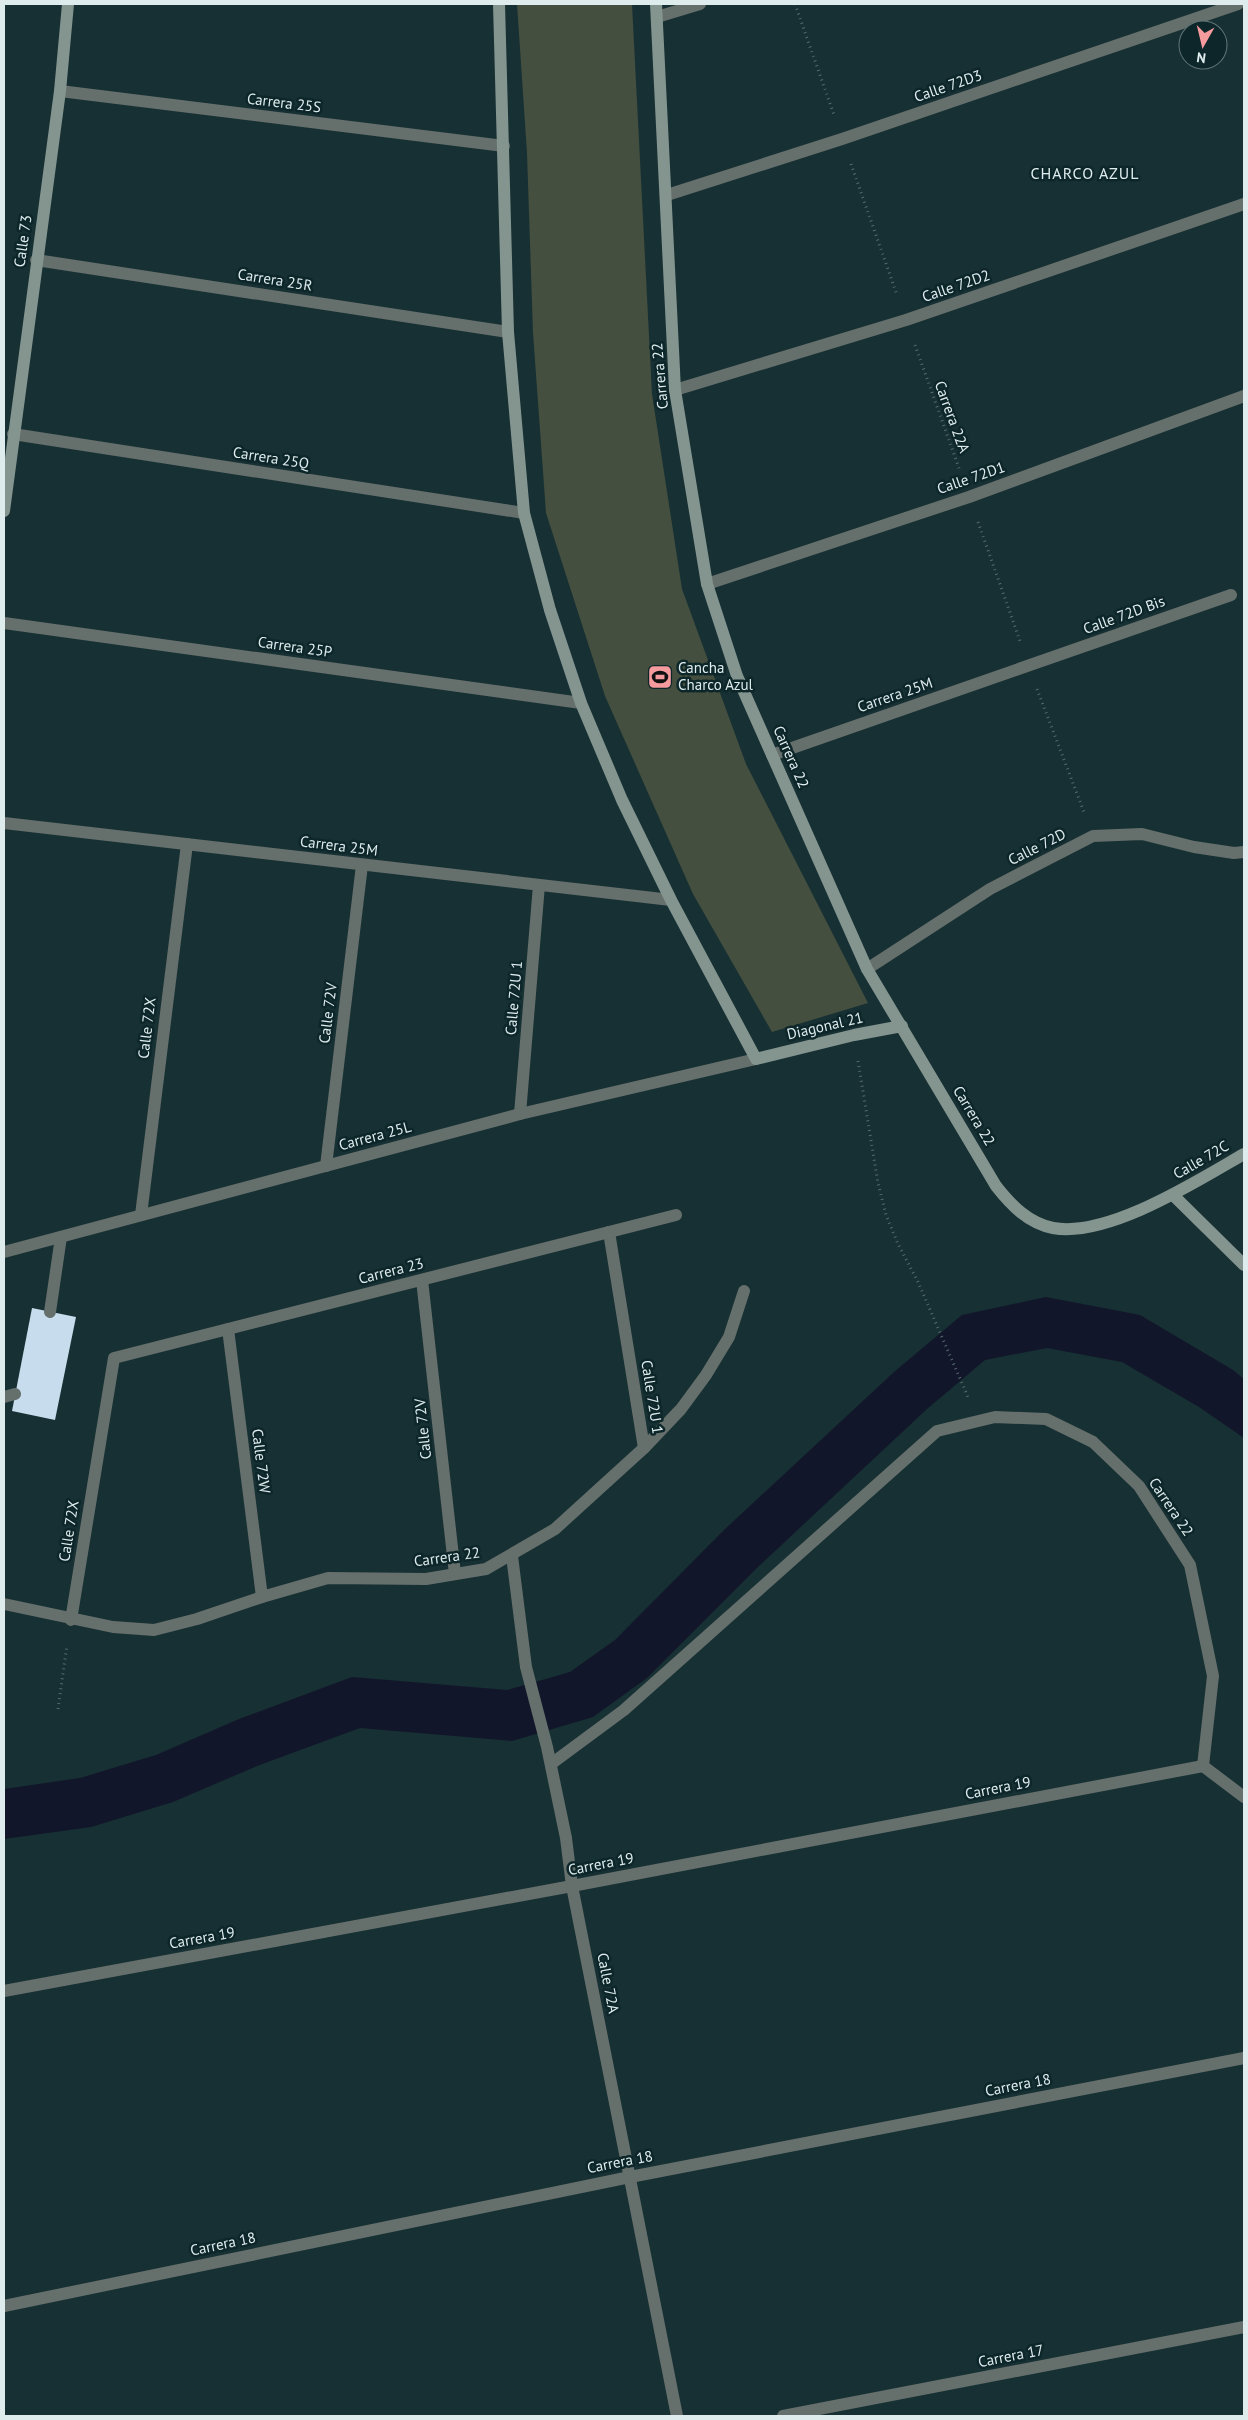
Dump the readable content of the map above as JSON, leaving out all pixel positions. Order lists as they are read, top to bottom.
{
  "streets": {
    "street": [
      "Calle 72D3",
      "Carrera 25S",
      "Calle 73",
      "Carrera 25R",
      "Calle 72D2",
      "Carrera 22",
      "Carrera 25Q",
      "Calle 72D1",
      "Calle 72D Bis",
      "Carrera 25P",
      "Carrera 25M",
      "Calle 72D",
      "Calle 72U 1",
      "Calle 72V",
      "Diagonal 21",
      "Calle 72X",
      "Carrera 25L",
      "Calle 72C",
      "Carrera 23",
      "Calle 72W",
      "Carrera 19",
      "Calle 72A",
      "Carrera 18",
      "Carrera 17"
    ],
    "path": ["Carrera 22A"]
  },
  "crossings": [
    ["Calle 72D3", "Carrera 22"],
    ["Calle 72D3", "Carrera 22A"],
    ["Carrera 25S", "Calle 73"],
    ["Calle 73", "Carrera 25R"],
    ["Calle 73", "Carrera 25Q"],
    ["Calle 72D2", "Carrera 22"],
    ["Calle 72D2", "Carrera 22A"],
    ["Carrera 22", "Calle 72D1"],
    ["Carrera 22", "Carrera 25M"],
    ["Carrera 22", "Calle 72D"],
    ["Carrera 22", "Calle 72U 1"],
    ["Carrera 22", "Calle 72V"],
    ["Carrera 22", "Diagonal 21"],
    ["Carrera 22", "Calle 72X"],
    ["Carrera 22", "Calle 72C"],
    ["Carrera 22", "Calle 72W"],
    ["Carrera 22", "Carrera 19"],
    ["Carrera 22", "Calle 72A"],
    ["Carrera 22A", "Calle 72D1"],
    ["Carrera 22A", "Calle 72D Bis"],
    ["Carrera 22A", "Carrera 25M"],
    ["Carrera 22A", "Calle 72D"],
    ["Calle 72D Bis", "Carrera 25M"],
    ["Carrera 25M", "Calle 72U 1"],
    ["Carrera 25M", "Calle 72V"],
    ["Carrera 25M", "Calle 72X"],
    ["Calle 72U 1", "Carrera 25L"],
    ["Calle 72U 1", "Carrera 23"],
    ["Calle 72V", "Carrera 25L"],
    ["Calle 72V", "Carrera 23"],
    ["Diagonal 21", "Carrera 25L"],
    ["Calle 72X", "Carrera 25L"],
    ["Calle 72X", "Carrera 23"],
    ["Carrera 23", "Calle 72W"],
    ["Carrera 19", "Calle 72A"],
    ["Calle 72A", "Carrera 18"]
  ],
  "districts": ["CHARCO AZUL"],
  "places": {
    "sports": ["Cancha Charco Azul"]
  },
  "north": "bottom"
}
